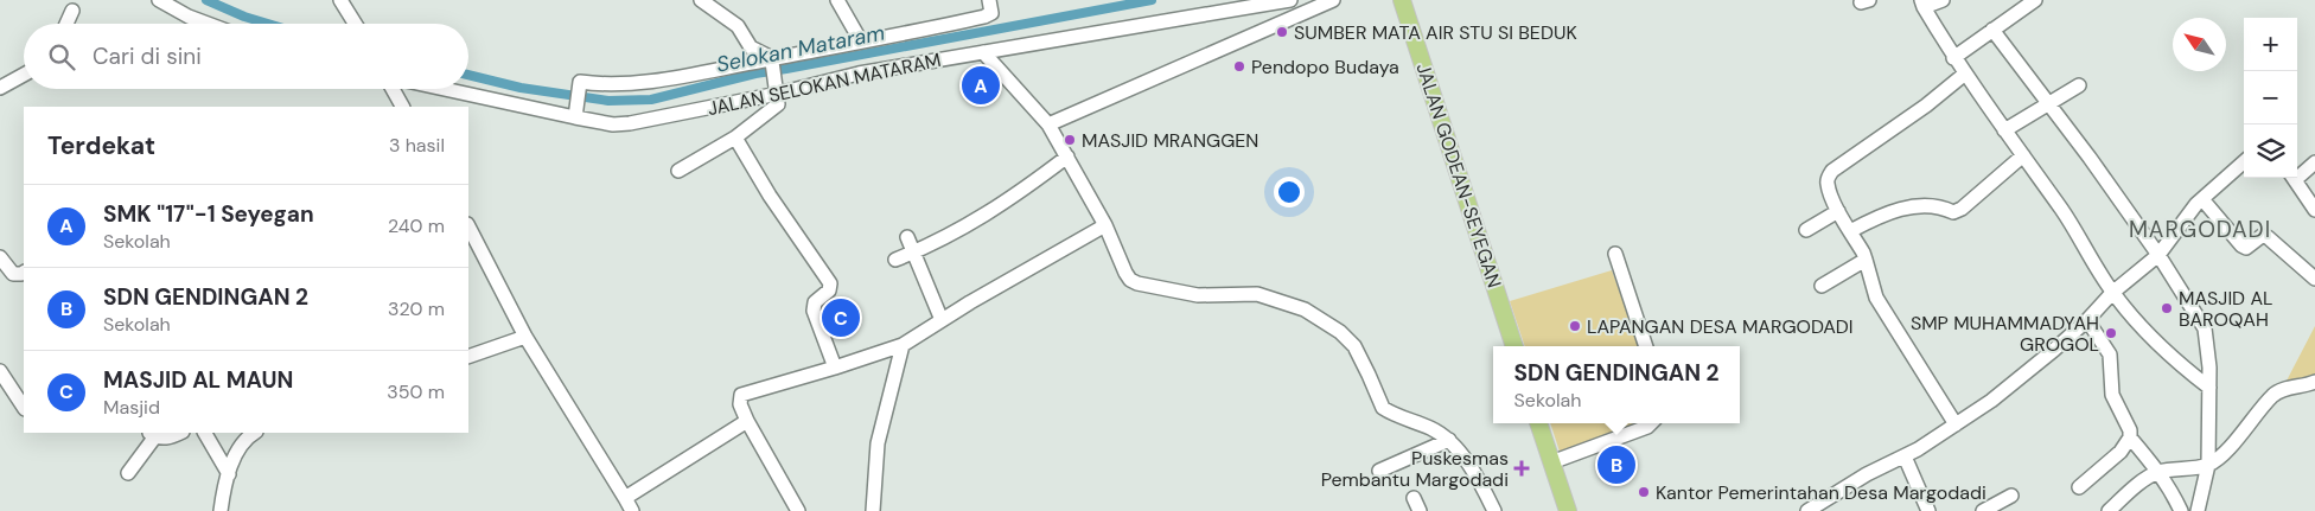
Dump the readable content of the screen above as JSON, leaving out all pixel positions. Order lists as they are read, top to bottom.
{
  "streets": {
    "main road": ["JALAN GODEAN-SEYEGAN"],
    "street": ["JALAN SELOKAN MATARAM"]
  },
  "districts": ["MARGODADI"],
  "water": ["Selokan Mataram"],
  "places": {
    "other": [
      "SUMBER MATA AIR STU SI BEDUK",
      "Pendopo Budaya",
      "MASJID MRANGGEN",
      "MASJID AL BAROQAH",
      "LAPANGAN DESA MARGODADI",
      "SMP MUHAMMADYAH GROGOL",
      "Kantor Pemerintahan Desa Margodadi"
    ],
    "health": ["Puskesmas Pembantu Margodadi"]
  },
  "north": "top left",
  "page": {
    "map_buttons": ["+", "−"],
    "search": "Cari di sini",
    "pins": ["A", "C", "B"],
    "heading": ["Terdekat", "3 hasil"],
    "list": [
      {
        "mark": "A",
        "name": "SMK \"17\"-1 Seyegan",
        "note": "Sekolah",
        "value": "240 m"
      },
      {
        "mark": "B",
        "name": "SDN GENDINGAN 2",
        "note": "Sekolah",
        "value": "320 m"
      },
      {
        "mark": "C",
        "name": "MASJID AL MAUN",
        "note": "Masjid",
        "value": "350 m"
      }
    ],
    "popup": ["SDN GENDINGAN 2", "Sekolah"]
  }
}
